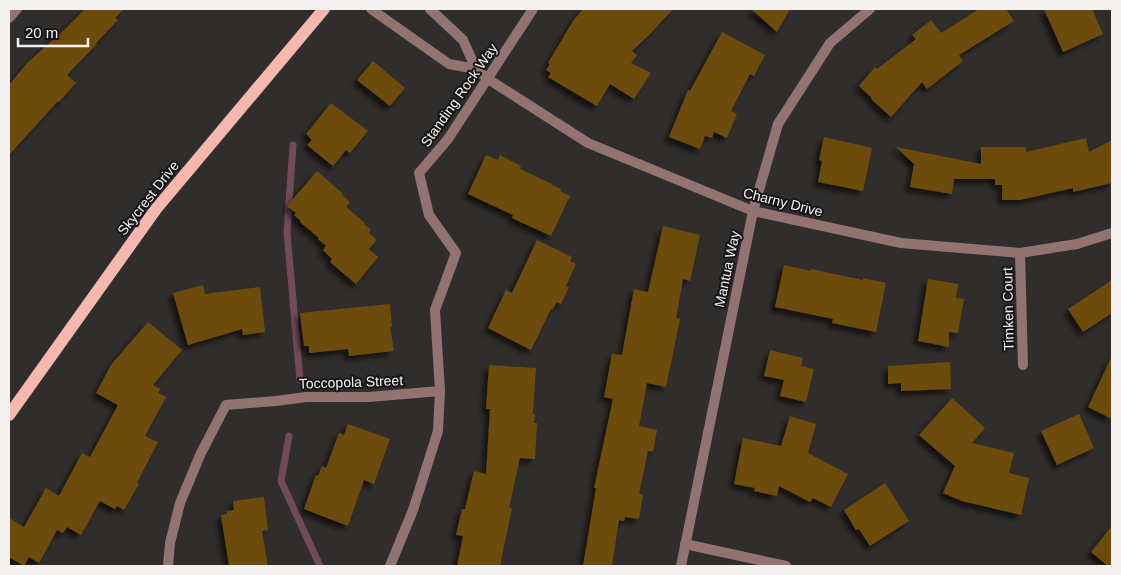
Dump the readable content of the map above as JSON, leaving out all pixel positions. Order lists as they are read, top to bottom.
{
  "streets": {
    "main road": ["Skycrest Drive"],
    "street": [
      "Standing Rock Way",
      "Charny Drive",
      "Mantua Way",
      "Timken Court",
      "Toccopola Street"
    ]
  },
  "crossings": [
    ["Standing Rock Way", "Charny Drive"],
    ["Standing Rock Way", "Toccopola Street"],
    ["Charny Drive", "Mantua Way"],
    ["Charny Drive", "Timken Court"]
  ],
  "scale_bar": "20 m"
}
